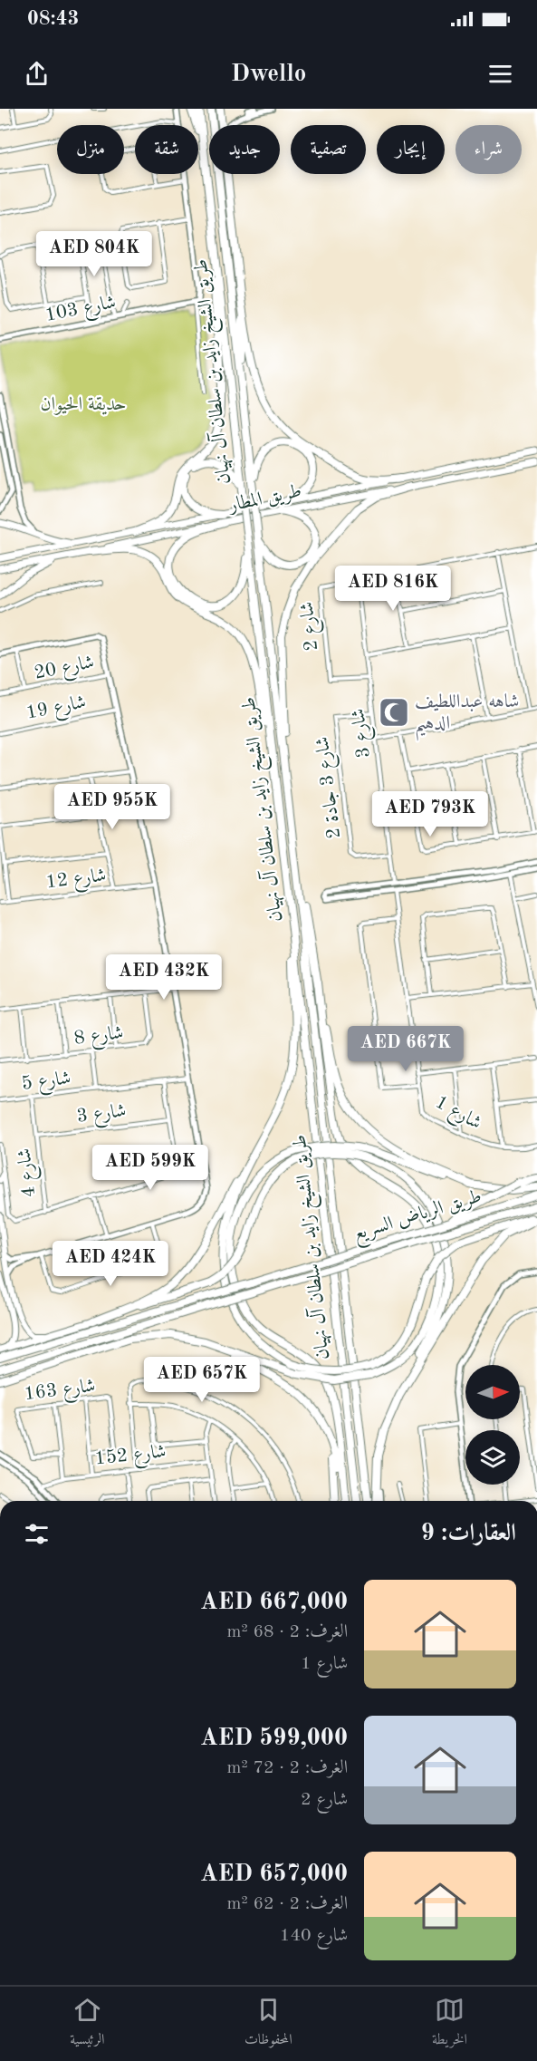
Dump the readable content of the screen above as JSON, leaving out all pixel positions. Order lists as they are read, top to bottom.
{
  "streets": {
    "highway": ["طريق الشيخ زايد بن سلطان آل نهيان", "طريق الرياض السريع"],
    "main road": ["طريق المطار"],
    "street": [
      "شارع 103",
      "شارع 2",
      "شارع 20",
      "شارع 19",
      "شارع 3",
      "شارع 3 جادة 2",
      "شارع 12",
      "شارع 8",
      "شارع 5",
      "شارع 1",
      "شارع 4",
      "شارع 163",
      "شارع 152"
    ]
  },
  "crossings": [
    ["شارع 2", "شارع 3"],
    ["شارع 3", "شارع 3 جادة 2"],
    ["شارع 3", "شارع 4"],
    ["شارع 8", "شارع 5"],
    ["شارع 5", "شارع 4"]
  ],
  "parks": ["حديقة الحيوان"],
  "places": {
    "mosque": ["شاهه عبداللطيف الدهيم"]
  },
  "north": "right",
  "page": {
    "status": "08:43",
    "header": "Dwello",
    "chip": [
      "شراء",
      "إيجار",
      "تصفية",
      "جديد",
      "شقة",
      "منزل"
    ],
    "price": [
      "AED 804K",
      "AED 816K",
      "AED 955K",
      "AED 793K",
      "AED 432K",
      "AED 667K",
      "AED 599K",
      "AED 424K",
      "AED 657K"
    ],
    "heading": "العقارات: 9",
    "list": [
      {
        "name": "AED 667,000",
        "note": "الغرف: 2 · 68 m² · شارع 1"
      },
      {
        "name": "AED 599,000",
        "note": "الغرف: 2 · 72 m² · شارع 2"
      },
      {
        "name": "AED 657,000",
        "note": "الغرف: 2 · 62 m² · شارع 140"
      }
    ],
    "tabs": ["الخريطة", "المحفوظات", "الرئيسية"]
  }
}
